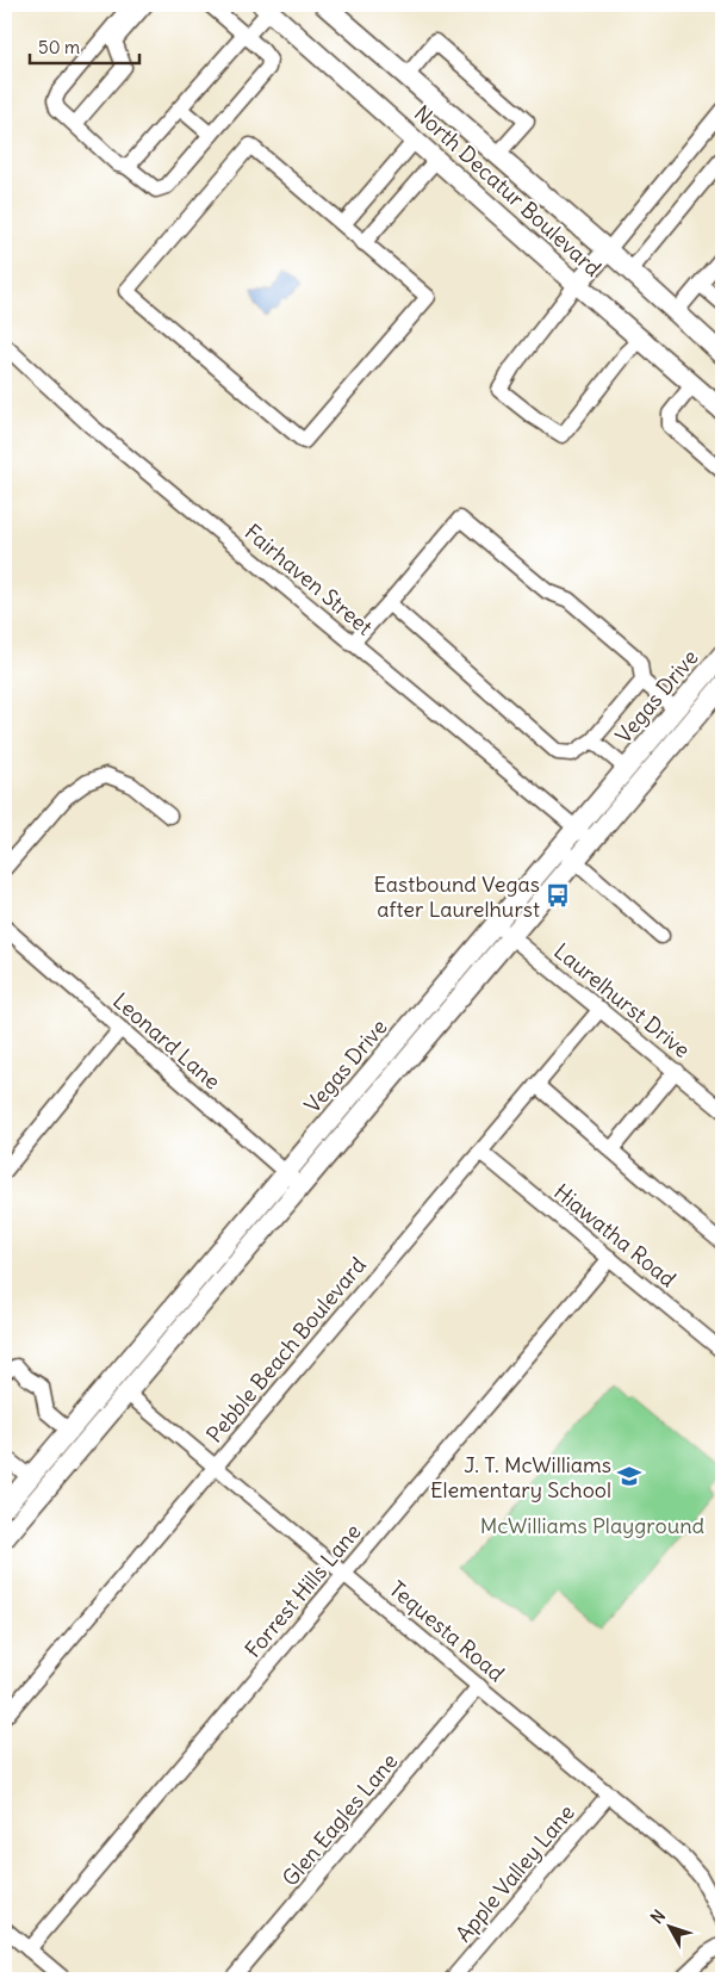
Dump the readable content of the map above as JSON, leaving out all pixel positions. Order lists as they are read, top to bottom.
{
  "streets": {
    "main road": ["North Decatur Boulevard", "Vegas Drive"],
    "street": [
      "Fairhaven Street",
      "Laurelhurst Drive",
      "Leonard Lane",
      "Hiawatha Road",
      "Pebble Beach Boulevard",
      "Forrest Hills Lane",
      "Tequesta Road",
      "Glen Eagles Lane",
      "Apple Valley Lane"
    ]
  },
  "crossings": [
    ["Fairhaven Street", "Vegas Drive"],
    ["Vegas Drive", "Laurelhurst Drive"],
    ["Vegas Drive", "Leonard Lane"],
    ["Vegas Drive", "Tequesta Road"],
    ["Laurelhurst Drive", "Pebble Beach Boulevard"],
    ["Hiawatha Road", "Pebble Beach Boulevard"],
    ["Hiawatha Road", "Forrest Hills Lane"],
    ["Pebble Beach Boulevard", "Tequesta Road"],
    ["Forrest Hills Lane", "Tequesta Road"],
    ["Tequesta Road", "Glen Eagles Lane"],
    ["Tequesta Road", "Apple Valley Lane"]
  ],
  "parks": ["McWilliams Playground"],
  "places": {
    "bus stop": ["Eastbound Vegas after Laurelhurst"],
    "school or university": ["J. T. McWilliams Elementary School"]
  },
  "scale_bar": "50 m",
  "north": "top left"
}
